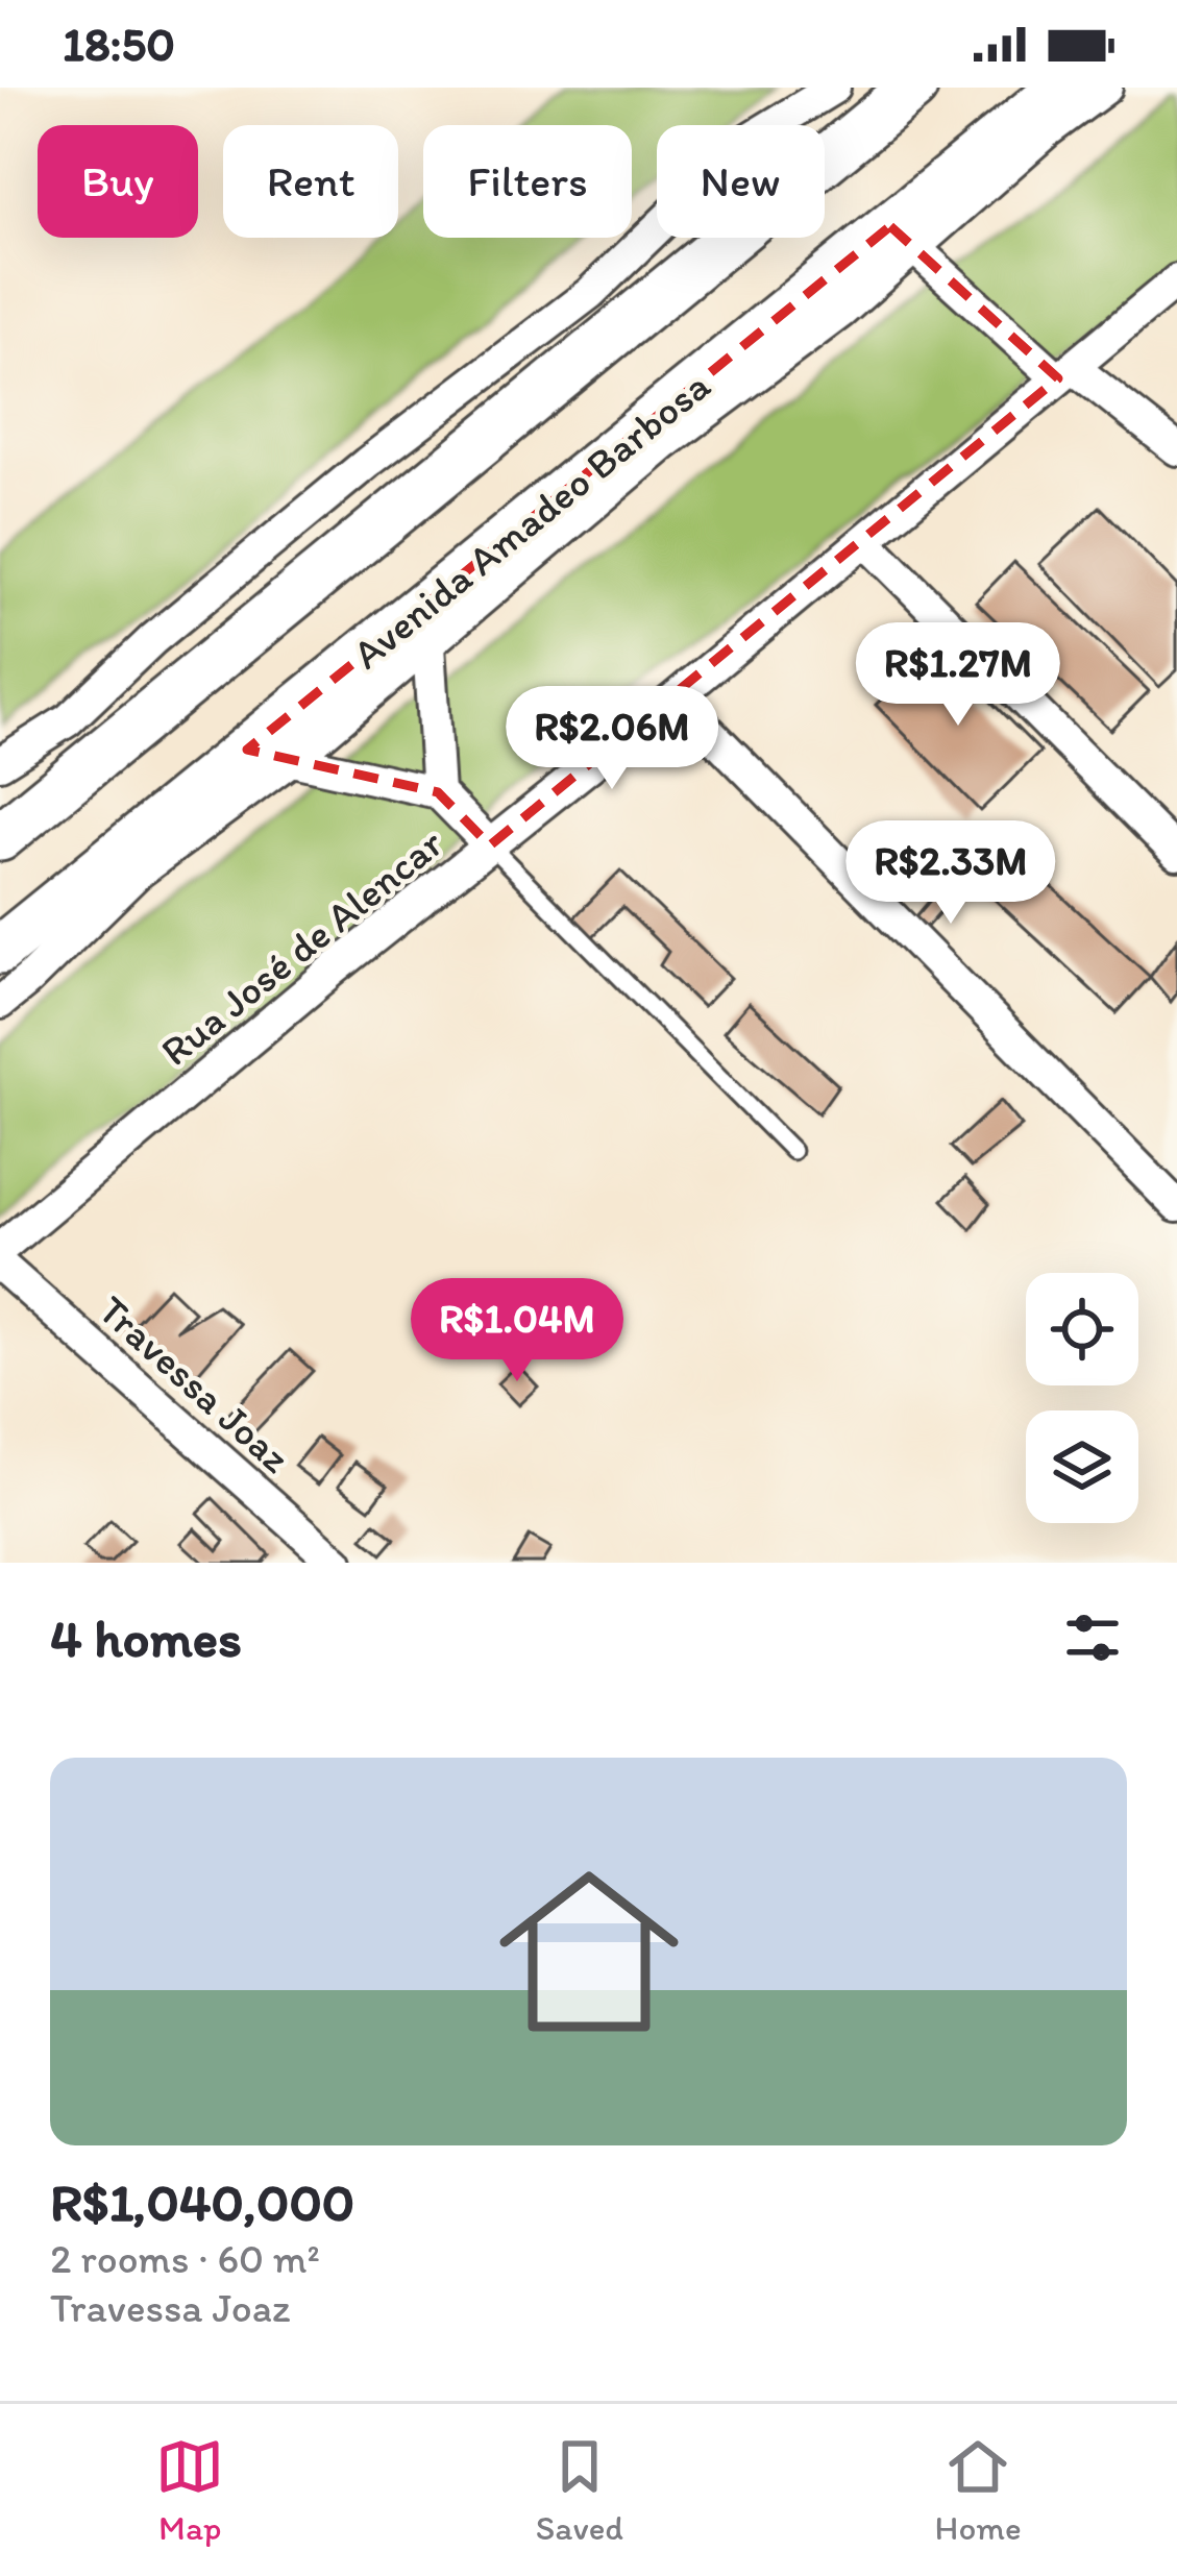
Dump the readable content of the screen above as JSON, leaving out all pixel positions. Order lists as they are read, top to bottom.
{
  "streets": {
    "main road": ["Avenida Amadeo Barbosa"],
    "street": ["Rua José de Alencar", "Travessa Joaz"]
  },
  "page": {
    "status": "18:50",
    "chip": [
      "Buy",
      "Rent",
      "Filters",
      "New"
    ],
    "price": [
      "R$1.27M",
      "R$2.06M",
      "R$2.33M",
      "R$1.04M"
    ],
    "heading": "4 homes",
    "list": [
      {
        "name": "R$1,040,000",
        "note": "2 rooms · 60 m² · Travessa Joaz"
      }
    ],
    "tabs": ["Map", "Saved", "Home"]
  }
}
